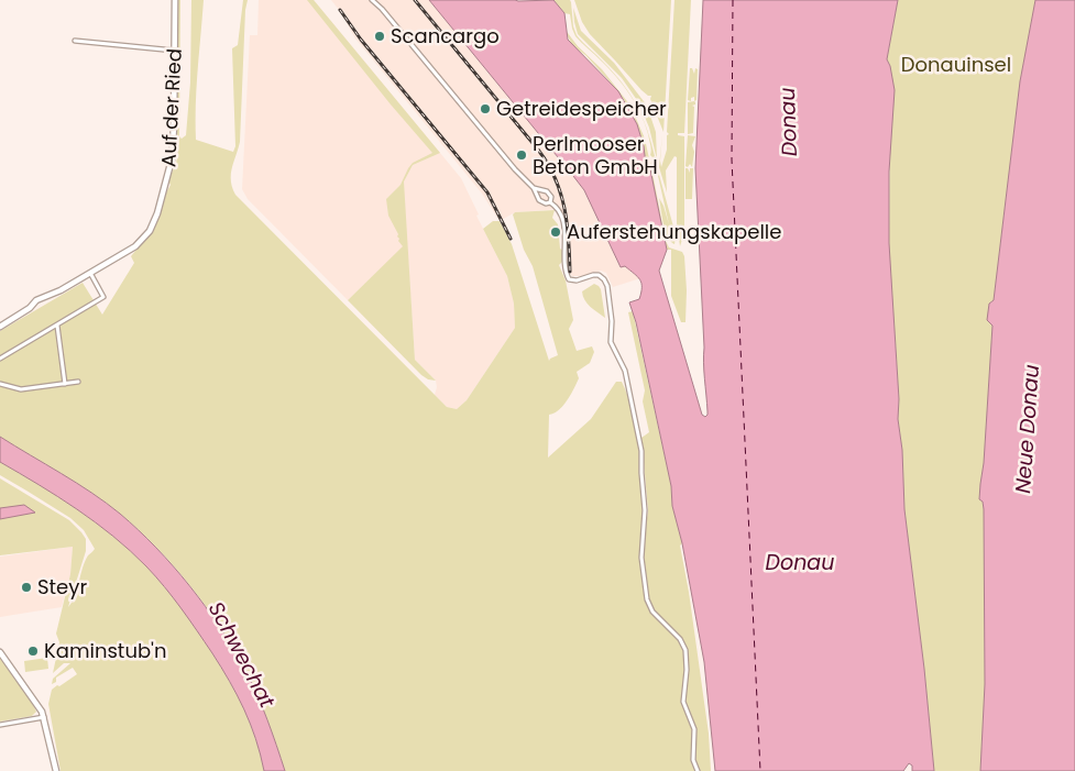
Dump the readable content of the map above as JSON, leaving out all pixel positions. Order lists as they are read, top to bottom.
{
  "streets": {
    "main road": ["Auf der Ried"]
  },
  "water": ["Donau", "Neue Donau", "Schwechat"],
  "parks": ["Donauinsel"],
  "places": [
    "Scancargo",
    "Getreidespeicher",
    "Perlmooser Beton GmbH",
    "Auferstehungskapelle",
    "Steyr",
    "Kaminstub'n"
  ]
}
